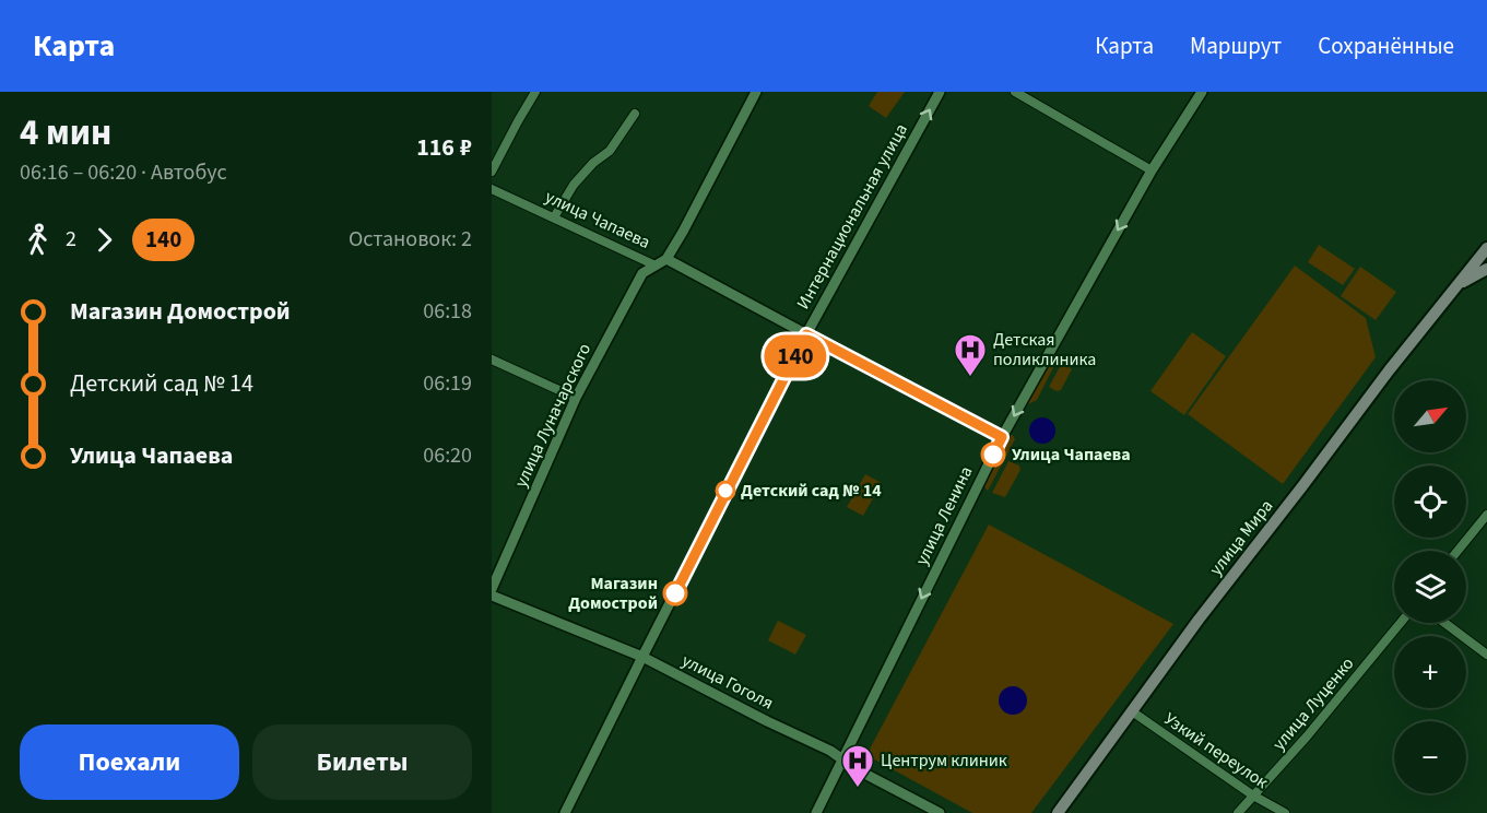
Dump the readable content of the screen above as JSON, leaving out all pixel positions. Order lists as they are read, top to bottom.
{
  "streets": {
    "main road": ["улица Мира"],
    "street": [
      "Интернациональная улица",
      "улица Чапаева",
      "улица Луначарского",
      "улица Ленина",
      "улица Гоголя",
      "улица Луценко",
      "Узкий переулок"
    ]
  },
  "crossings": [
    ["Интернациональная улица", "улица Чапаева"],
    ["Интернациональная улица", "улица Гоголя"],
    ["улица Чапаева", "улица Луначарского"],
    ["улица Чапаева", "улица Ленина"],
    ["улица Ленина", "улица Гоголя"],
    ["улица Мира", "Узкий переулок"],
    ["улица Луценко", "Узкий переулок"]
  ],
  "one_way": ["улица Ленина"],
  "places": {
    "hospital": ["Детская поликлиника", "Центрум клиник"],
    "other": ["Улица Чапаева", "Детский сад № 14", "Магазин Домострой"]
  },
  "lines": ["bus line 140"],
  "north": "top right",
  "page": {
    "header": "Карта",
    "nav": ["Карта", "Маршрут", "Сохранённые"],
    "heading": ["4 мин", "06:16 – 06:20 · Автобус", "116 ₽"],
    "on_map": "140",
    "legs": ["2", "140", "Остановок: 2"],
    "list": [
      {
        "name": "Магазин Домострой",
        "value": "06:18"
      },
      {
        "name": "Детский сад № 14",
        "value": "06:19"
      },
      {
        "name": "Улица Чапаева",
        "value": "06:20"
      }
    ],
    "map_buttons": ["+", "−"],
    "buttons": ["Поехали", "Билеты"]
  }
}
